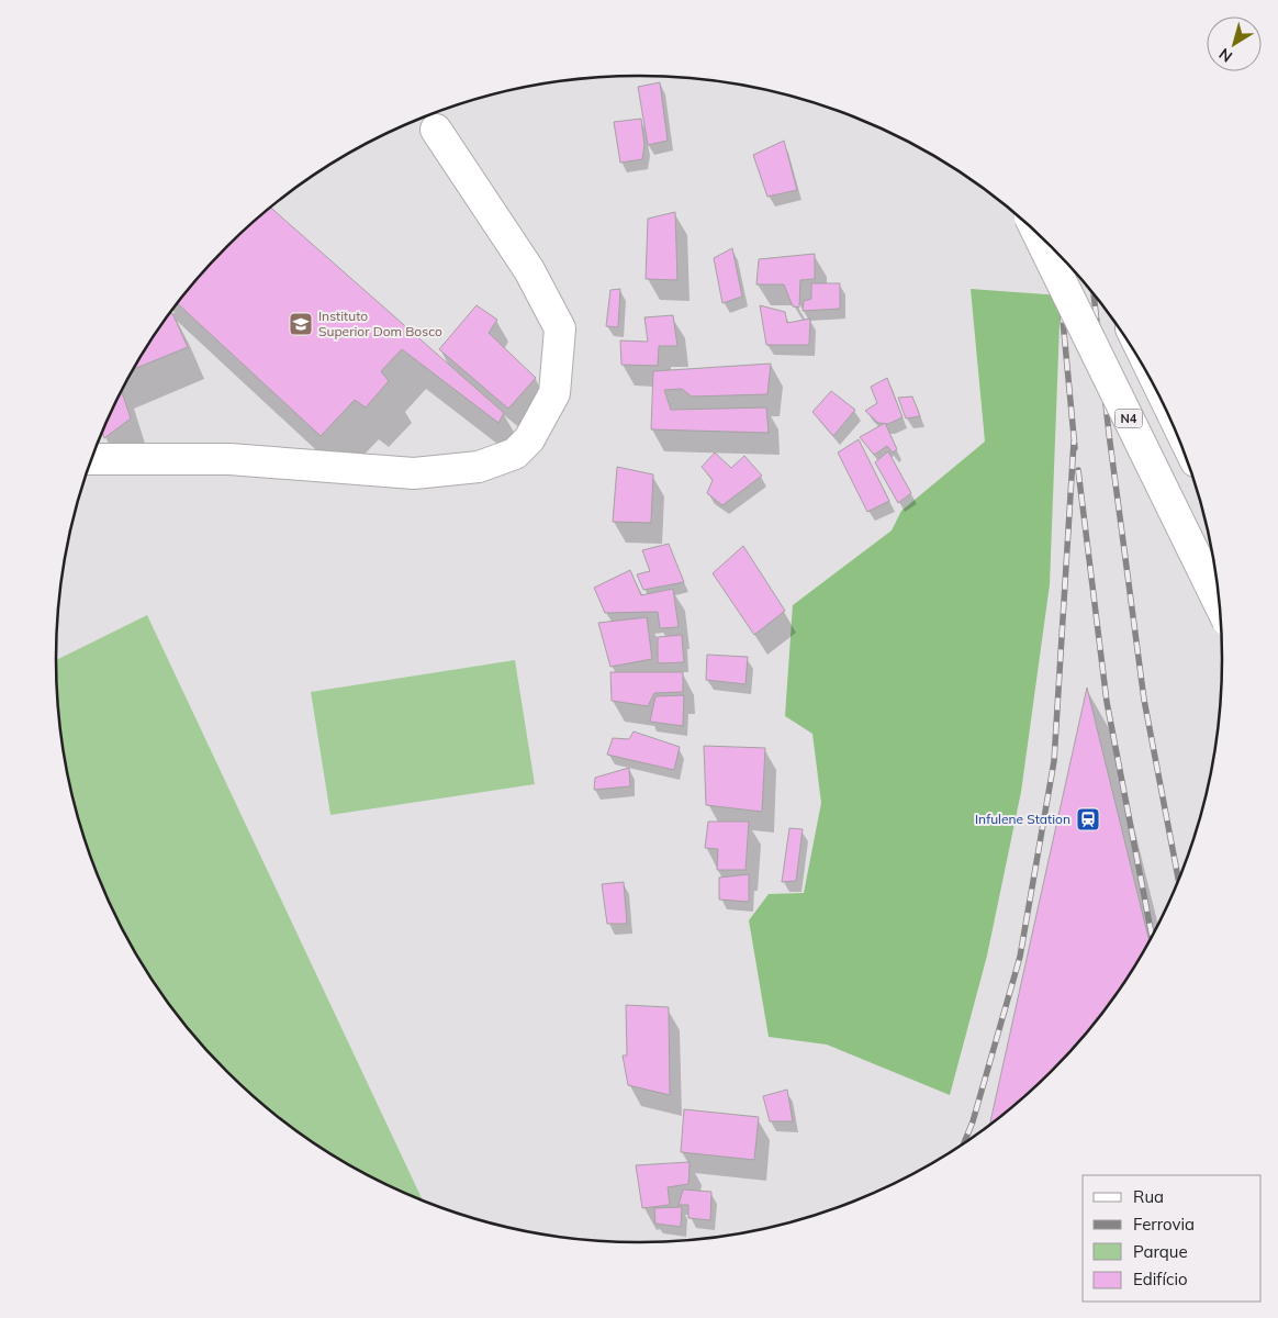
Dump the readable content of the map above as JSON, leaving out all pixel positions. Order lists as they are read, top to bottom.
{
  "streets": {
    "main road": ["N4"]
  },
  "places": {
    "school or university": ["Instituto Superior Dom Bosco"],
    "station": ["Infulene Station"]
  },
  "legend": [
    "Rua",
    "Ferrovia",
    "Parque",
    "Edifício"
  ],
  "north": "bottom left"
}
